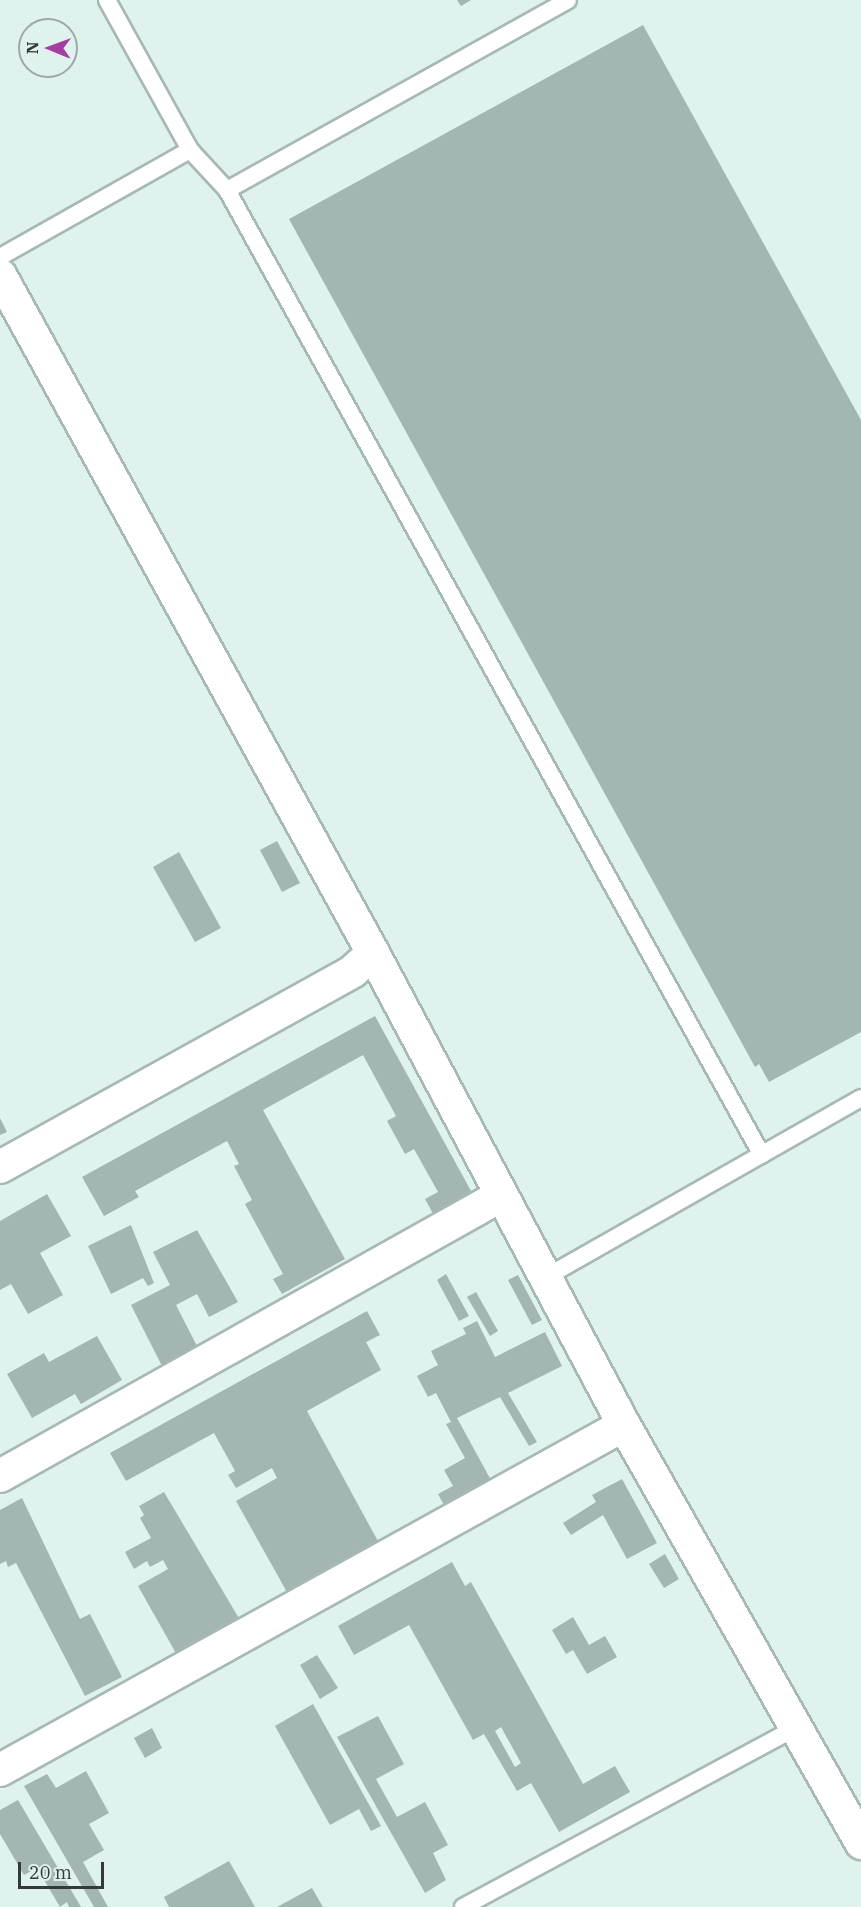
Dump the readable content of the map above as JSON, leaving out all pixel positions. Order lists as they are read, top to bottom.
{
  "scale_bar": "20 m",
  "north": "left"
}
